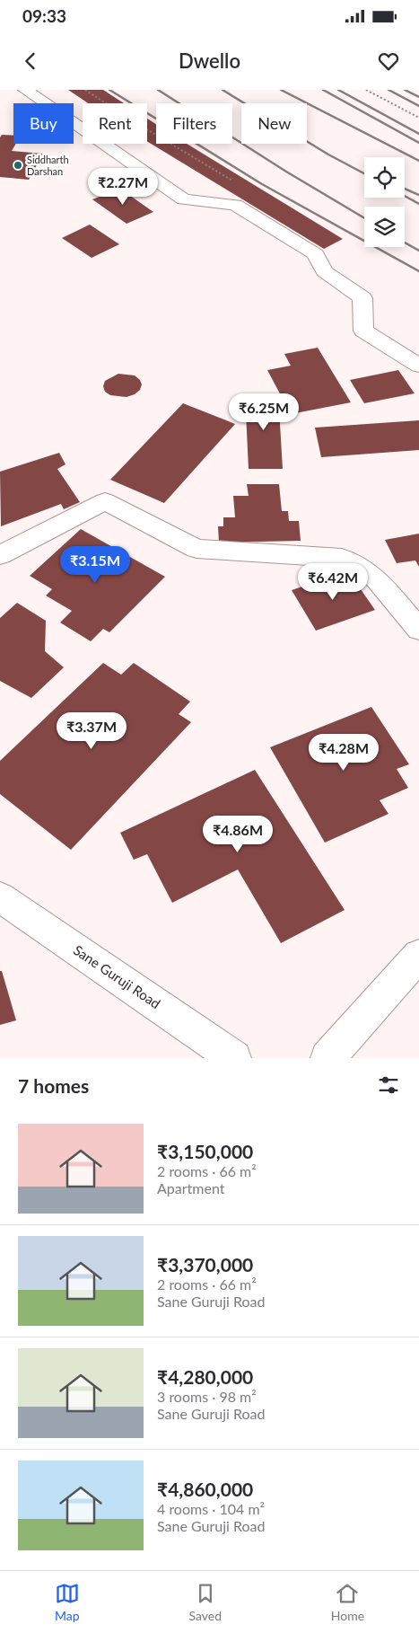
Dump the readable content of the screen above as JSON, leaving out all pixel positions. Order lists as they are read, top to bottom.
{
  "streets": {
    "street": ["Sane Guruji Road"]
  },
  "places": ["Siddharth Darshan"],
  "page": {
    "status": "09:33",
    "header": "Dwello",
    "chip": [
      "Buy",
      "Rent",
      "Filters",
      "New"
    ],
    "price": [
      "₹2.27M",
      "₹6.25M",
      "₹3.15M",
      "₹6.42M",
      "₹3.37M",
      "₹4.28M",
      "₹4.86M"
    ],
    "heading": "7 homes",
    "list": [
      {
        "name": "₹3,150,000",
        "note": "2 rooms · 66 m² · Apartment"
      },
      {
        "name": "₹3,370,000",
        "note": "2 rooms · 66 m² · Sane Guruji Road"
      },
      {
        "name": "₹4,280,000",
        "note": "3 rooms · 98 m² · Sane Guruji Road"
      },
      {
        "name": "₹4,860,000",
        "note": "4 rooms · 104 m² · Sane Guruji Road"
      }
    ],
    "tabs": ["Map", "Saved", "Home"]
  }
}
